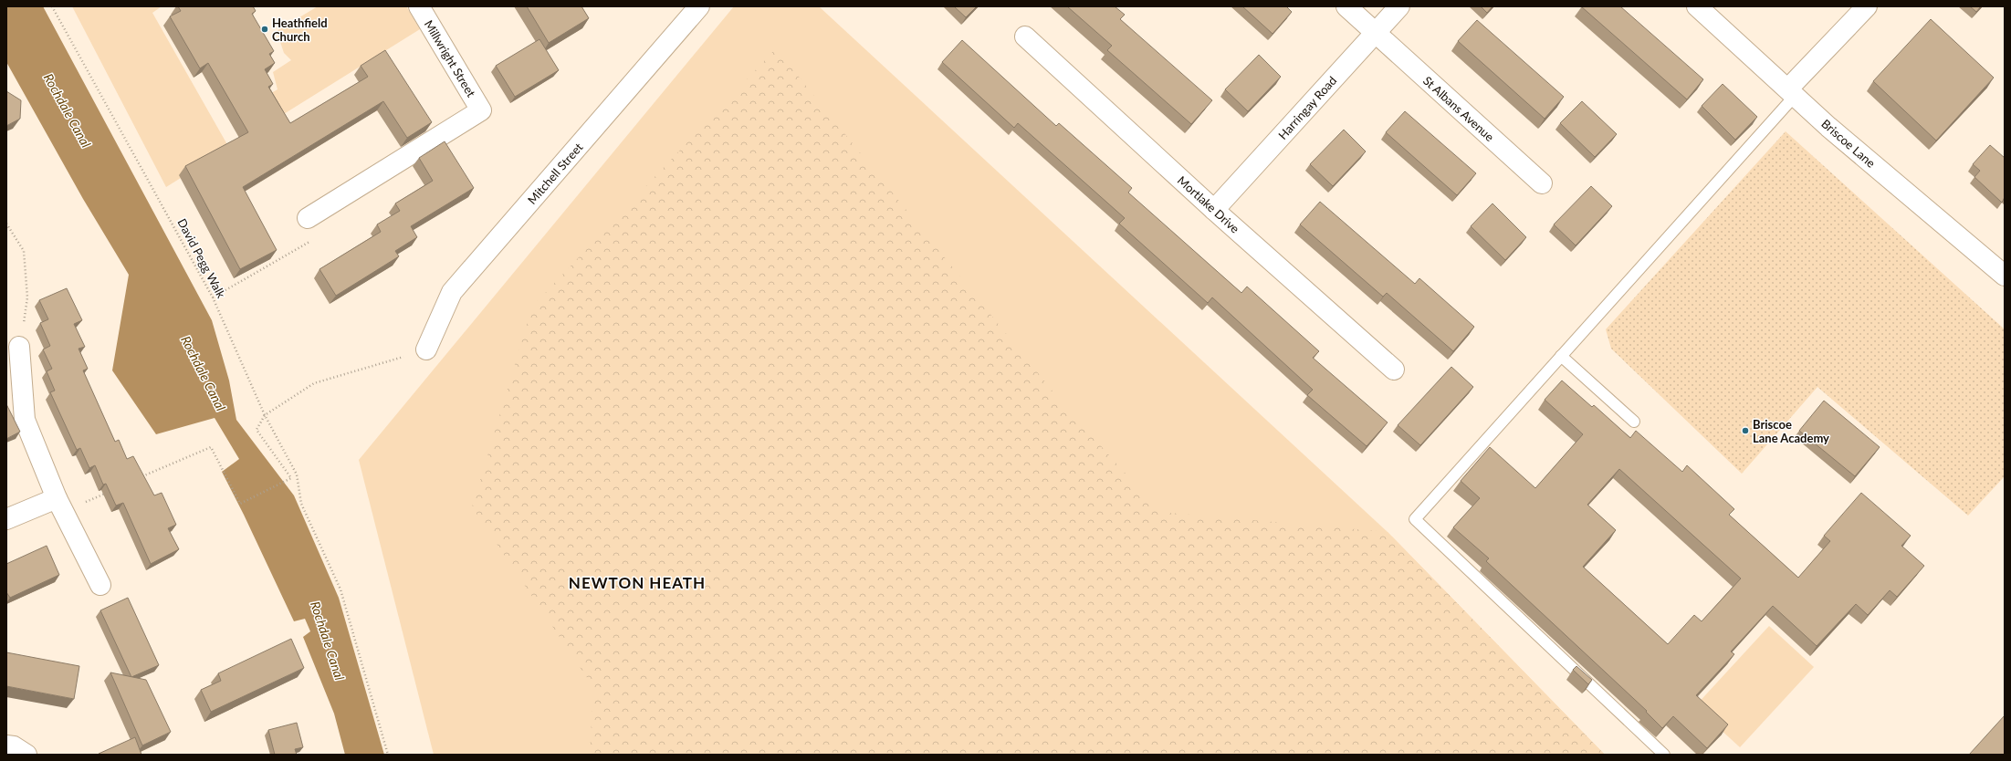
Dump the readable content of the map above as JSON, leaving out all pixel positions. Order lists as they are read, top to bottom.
{
  "streets": {
    "street": [
      "Millwright Street",
      "Harringay Road",
      "St Albans Avenue",
      "Briscoe Lane",
      "Mitchell Street",
      "Mortlake Drive"
    ],
    "path": ["David Pegg Walk"]
  },
  "crossings": [
    ["Harringay Road", "St Albans Avenue"],
    ["Harringay Road", "Mortlake Drive"]
  ],
  "districts": ["NEWTON HEATH"],
  "water": ["Rochdale Canal"],
  "places": ["Heathfield Church", "Briscoe Lane Academy"]
}
